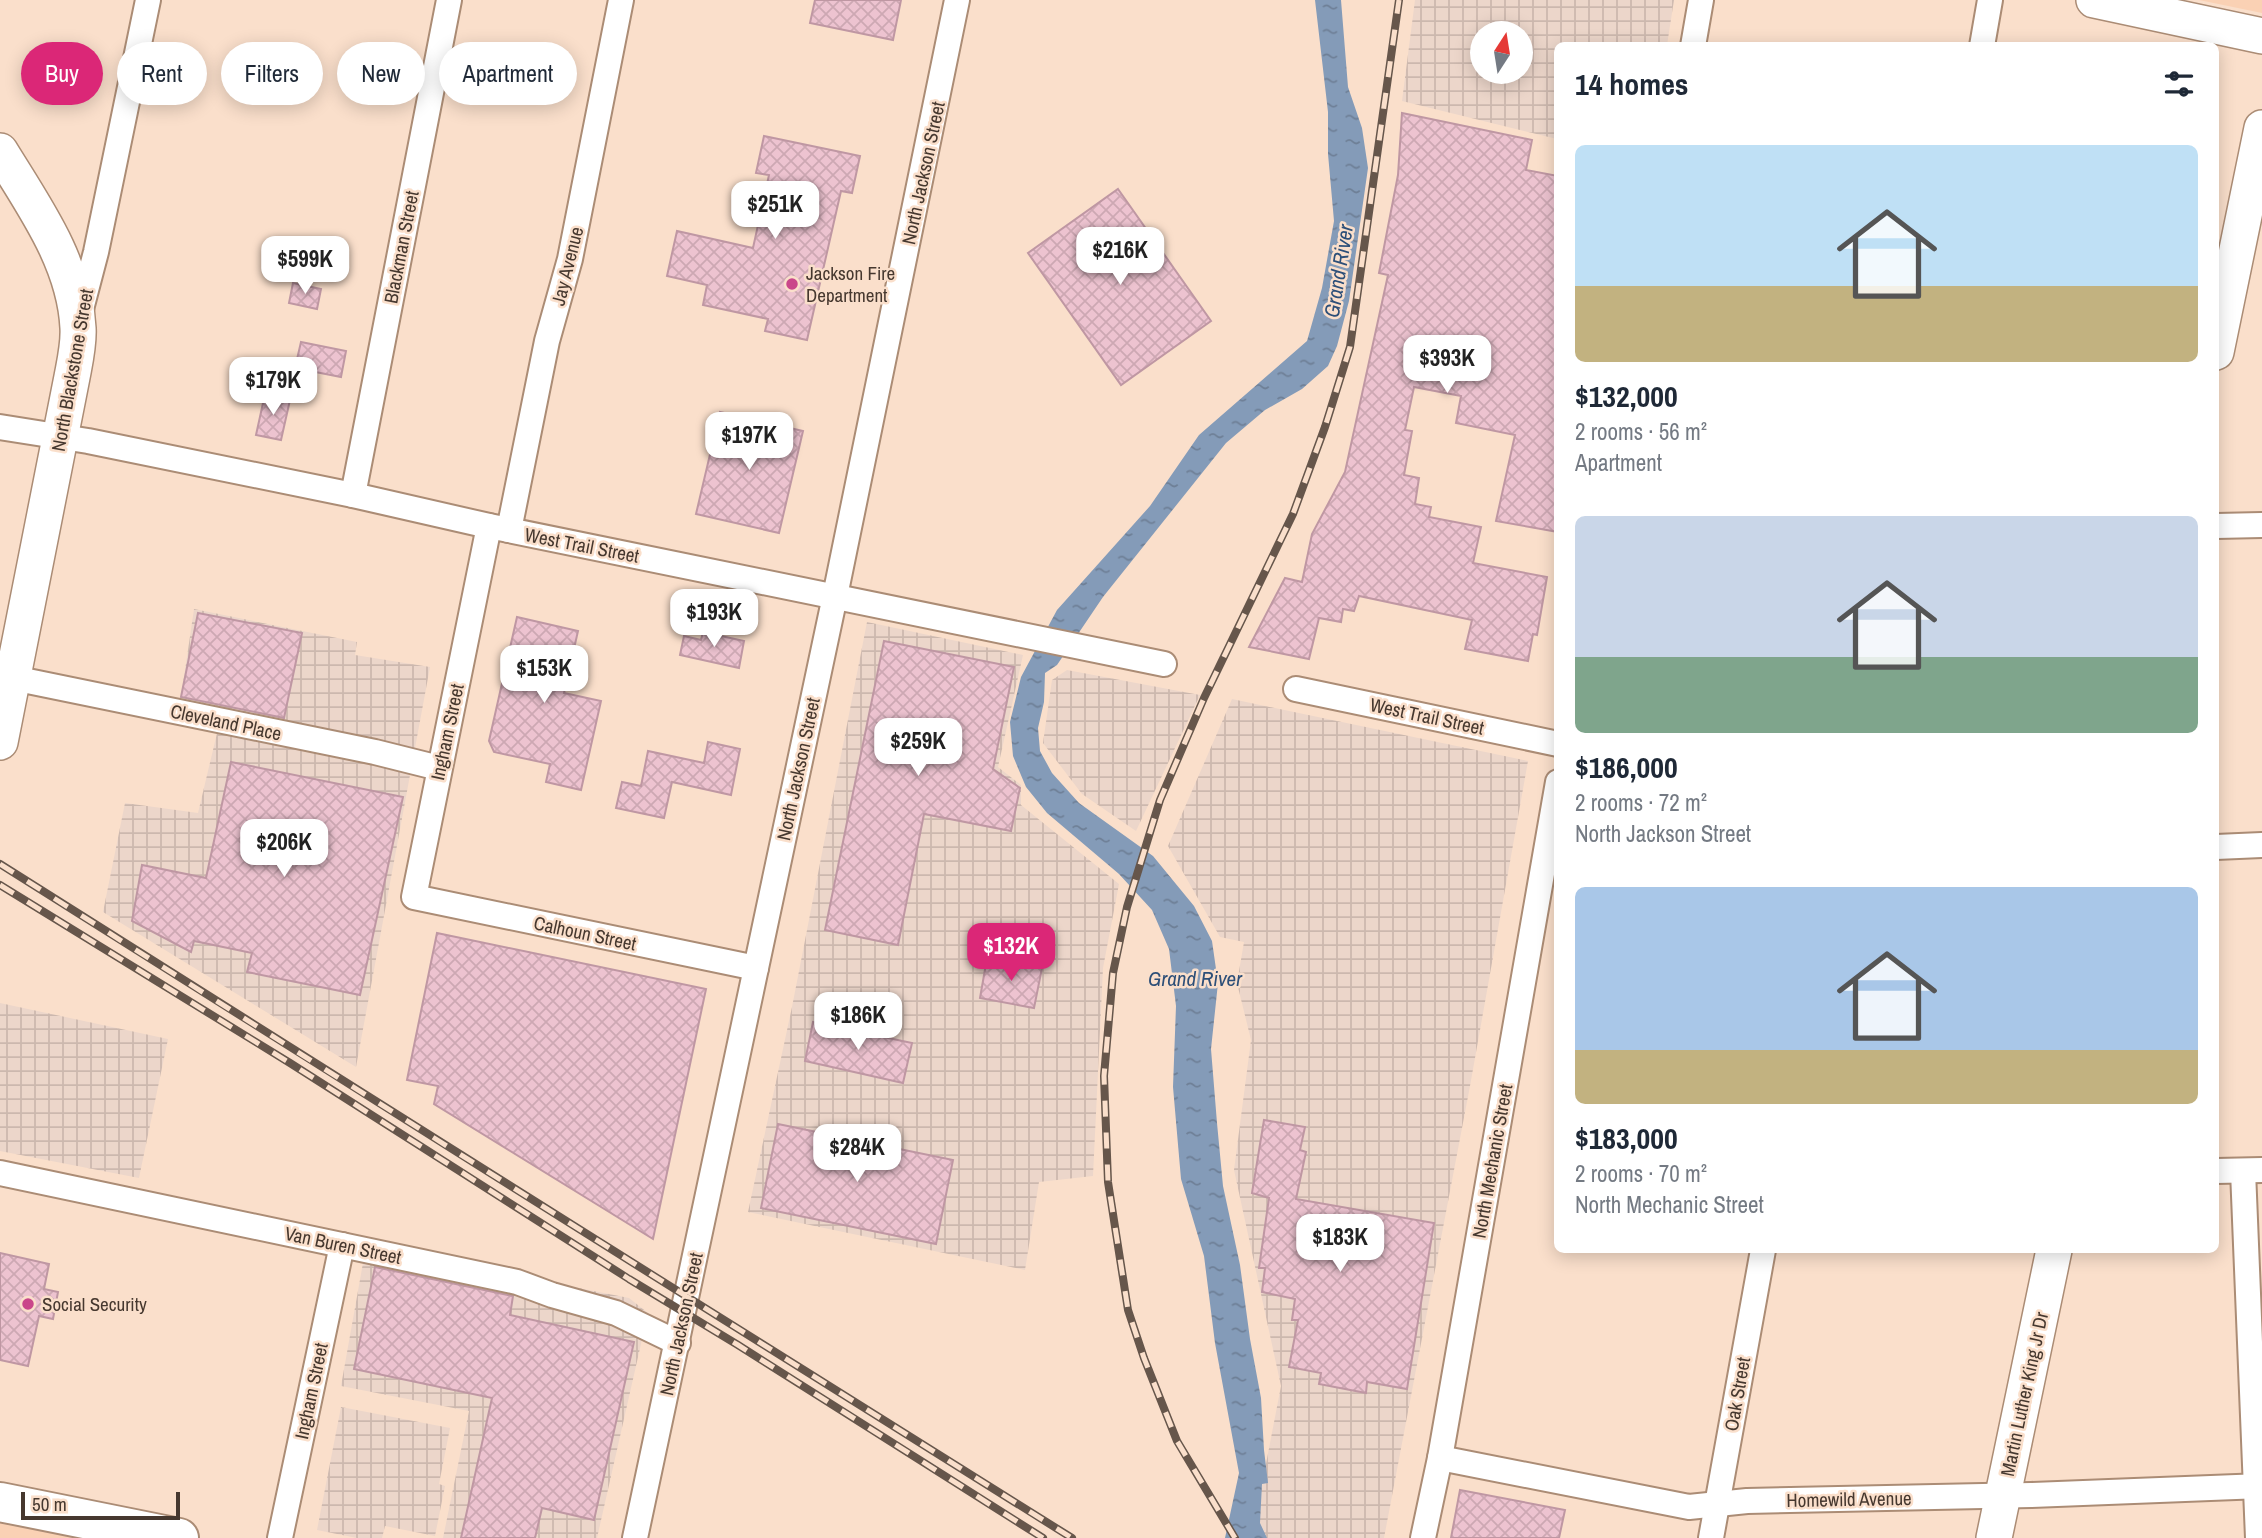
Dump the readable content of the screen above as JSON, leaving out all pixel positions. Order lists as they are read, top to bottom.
{
  "streets": {
    "street": [
      "North Jackson Street",
      "Blackman Street",
      "Jay Avenue",
      "North Blackstone Street",
      "West Trail Street",
      "Cleveland Place",
      "Ingham Street",
      "Calhoun Street",
      "North Mechanic Street",
      "Van Buren Street",
      "Oak Street",
      "Martin Luther King Jr Dr",
      "Homewild Avenue"
    ]
  },
  "crossings": [
    ["North Jackson Street", "West Trail Street"],
    ["North Jackson Street", "Calhoun Street"],
    ["North Jackson Street", "Van Buren Street"],
    ["Blackman Street", "West Trail Street"],
    ["Jay Avenue", "West Trail Street"],
    ["Jay Avenue", "Ingham Street"],
    ["North Blackstone Street", "West Trail Street"],
    ["North Blackstone Street", "Cleveland Place"],
    ["West Trail Street", "Ingham Street"],
    ["Cleveland Place", "Ingham Street"],
    ["Ingham Street", "Calhoun Street"],
    ["Ingham Street", "Van Buren Street"],
    ["North Mechanic Street", "Homewild Avenue"],
    ["Oak Street", "Homewild Avenue"],
    ["Martin Luther King Jr Dr", "Homewild Avenue"]
  ],
  "water": ["Grand River"],
  "places": ["Jackson Fire Department", "Social Security"],
  "scale_bar": "50 m",
  "north": "top",
  "page": {
    "chip": [
      "Buy",
      "Rent",
      "Filters",
      "New",
      "Apartment"
    ],
    "heading": "14 homes",
    "list": [
      {
        "name": "$132,000",
        "note": "2 rooms · 56 m² · Apartment"
      },
      {
        "name": "$186,000",
        "note": "2 rooms · 72 m² · North Jackson Street"
      },
      {
        "name": "$183,000",
        "note": "2 rooms · 70 m² · North Mechanic Street"
      }
    ],
    "price": [
      "$251K",
      "$216K",
      "$599K",
      "$393K",
      "$179K",
      "$197K",
      "$193K",
      "$153K",
      "$259K",
      "$206K",
      "$132K",
      "$186K",
      "$284K",
      "$183K"
    ],
    "scale": "50 m"
  }
}
